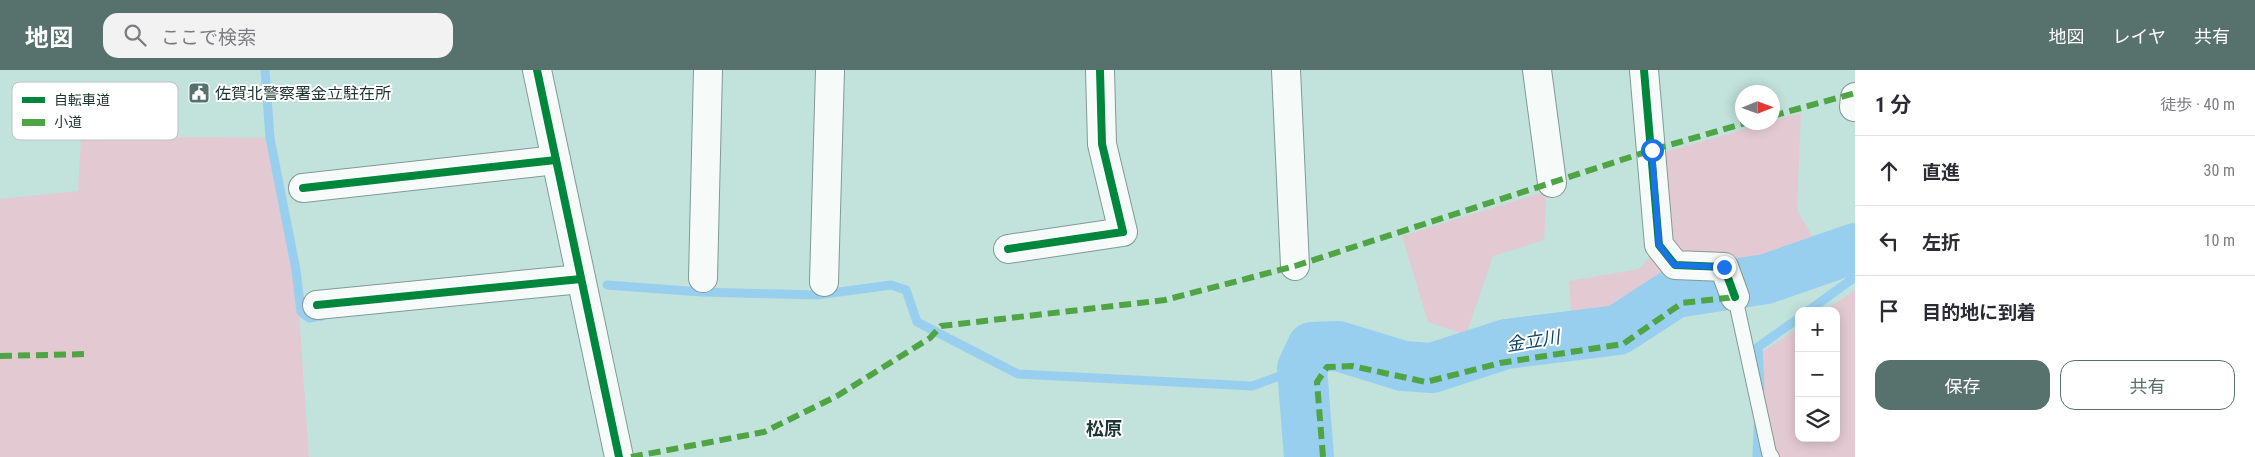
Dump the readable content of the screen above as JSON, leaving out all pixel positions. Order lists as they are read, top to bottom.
{
  "districts": ["松原"],
  "water": ["金立川"],
  "places": {
    "public building": ["佐賀北警察署金立駐在所"]
  },
  "legend": ["自転車道", "小道"],
  "north": "right",
  "page": {
    "header": "地図",
    "search": "ここで検索",
    "nav": ["地図", "レイヤ", "共有"],
    "heading": ["1 分", "徒歩 · 40 m"],
    "list": [
      ["直進", "30 m"],
      ["左折", "10 m"],
      "目的地に到着"
    ],
    "map_buttons": ["+", "−"],
    "buttons": ["保存", "共有"]
  }
}
